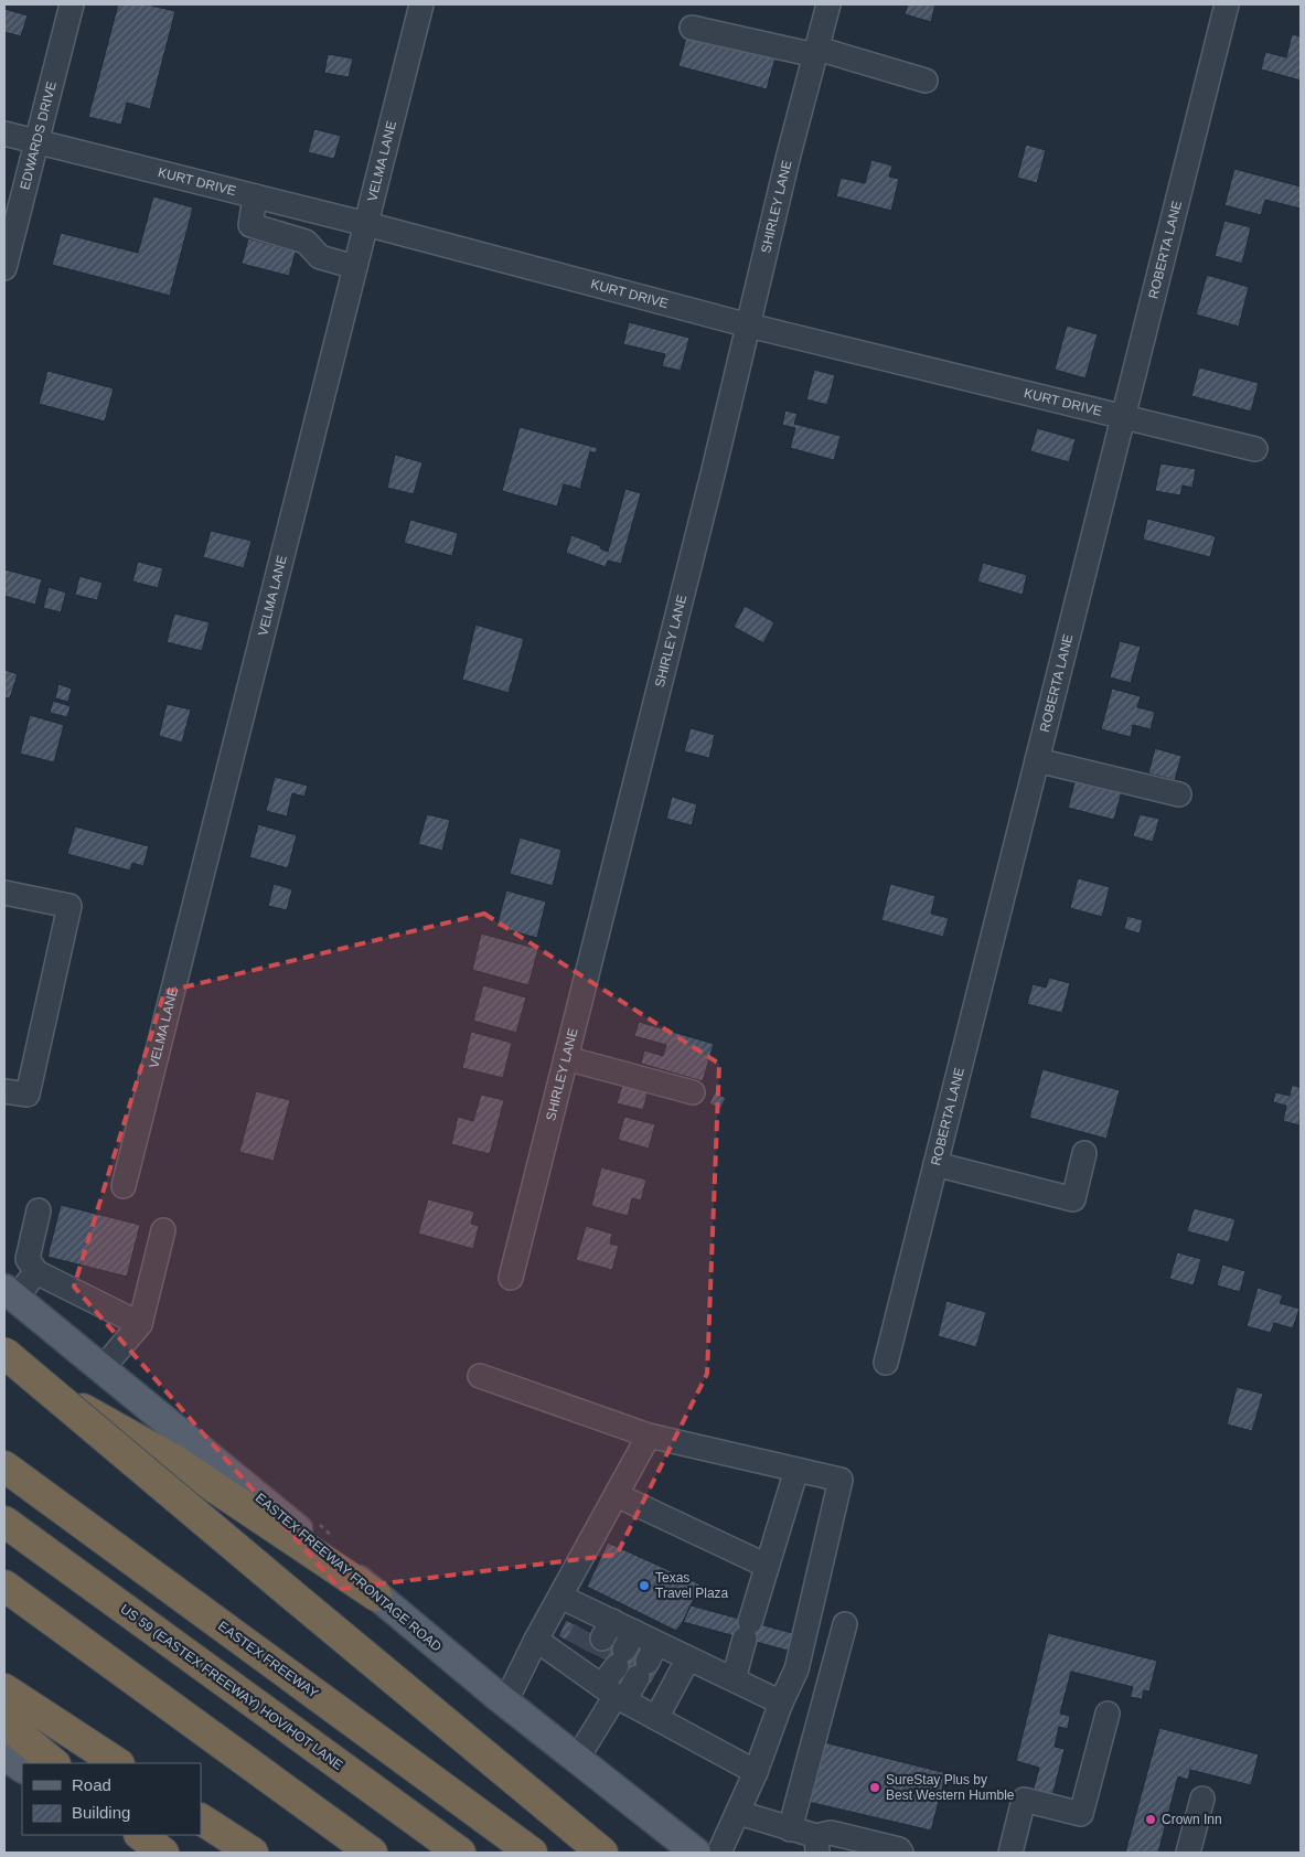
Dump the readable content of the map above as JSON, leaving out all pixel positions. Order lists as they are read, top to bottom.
{
  "streets": {
    "highway": ["EASTEX FREEWAY", "US 59 (EASTEX FREEWAY) HOV/HOT LANE"],
    "main road": ["EASTEX FREEWAY FRONTAGE ROAD"],
    "street": [
      "EDWARDS DRIVE",
      "VELMA LANE",
      "KURT DRIVE",
      "SHIRLEY LANE",
      "ROBERTA LANE"
    ]
  },
  "crossings": [
    ["EDWARDS DRIVE", "KURT DRIVE"],
    ["VELMA LANE", "KURT DRIVE"],
    ["KURT DRIVE", "SHIRLEY LANE"],
    ["KURT DRIVE", "ROBERTA LANE"]
  ],
  "places": ["Texas Travel Plaza", "SureStay Plus by Best Western Humble", "Crown Inn"],
  "legend": ["Road", "Building"]
}
